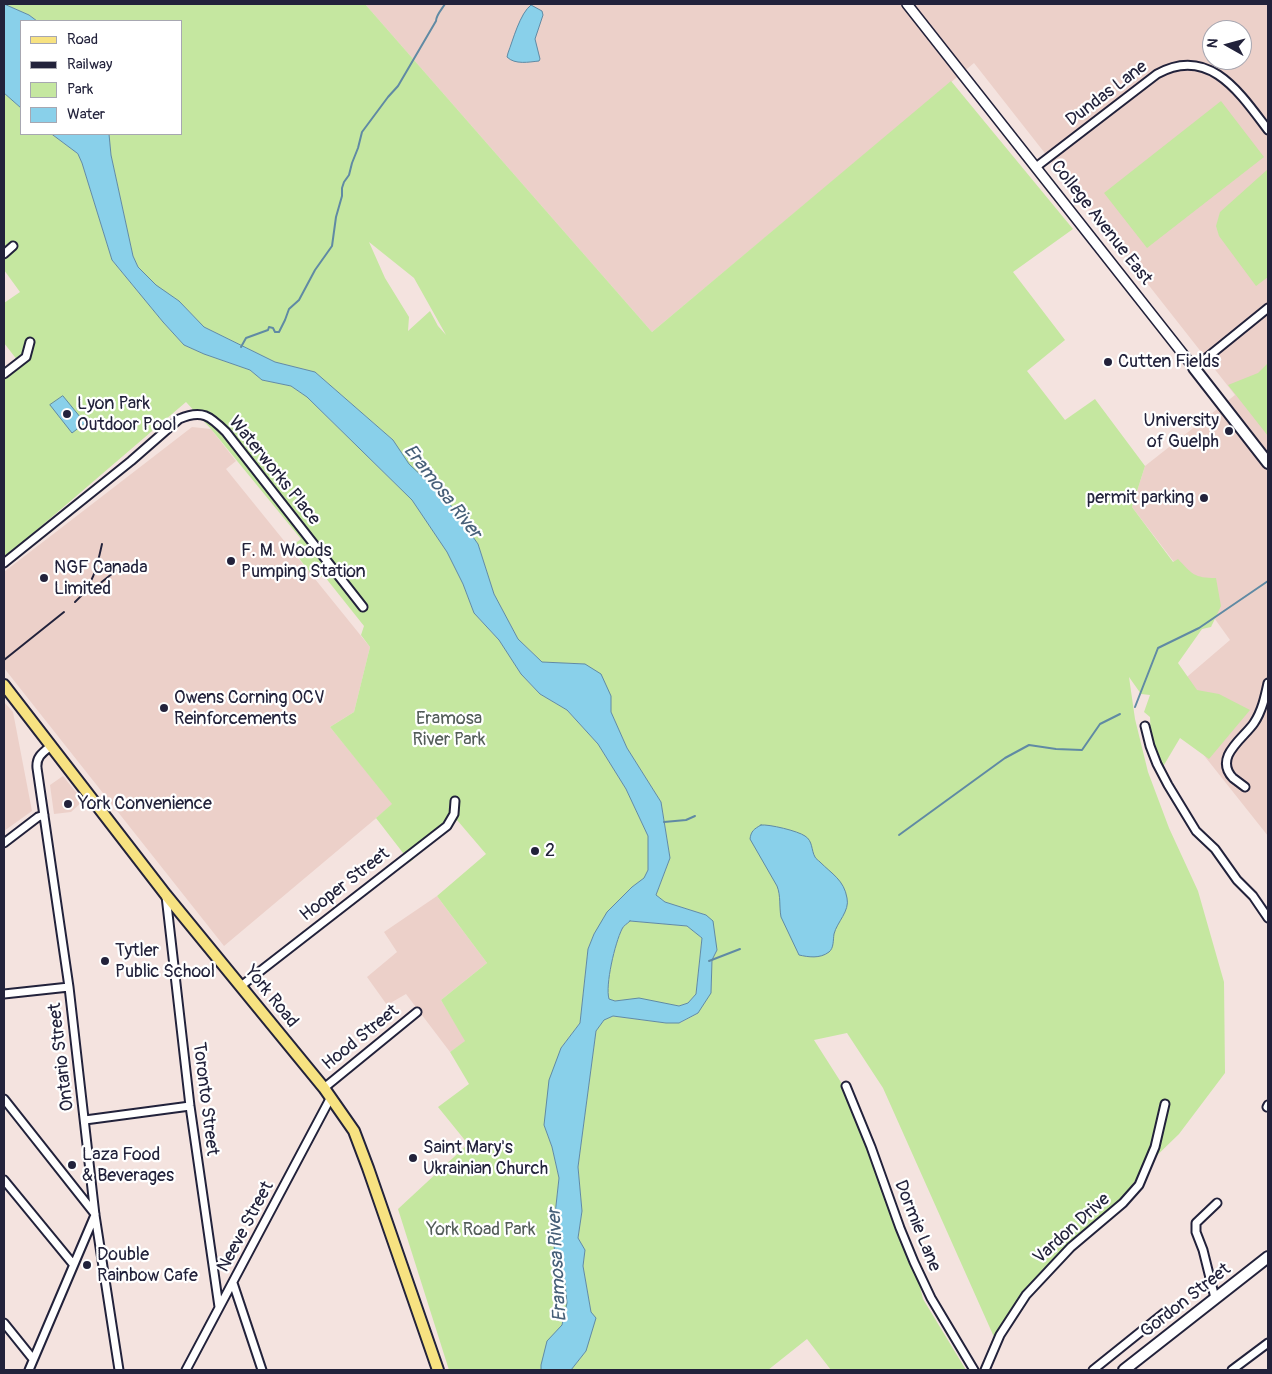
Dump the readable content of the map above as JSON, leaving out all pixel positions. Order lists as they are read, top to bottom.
{
  "streets": {
    "main road": ["College Avenue East", "York Road", "Gordon Street"],
    "street": [
      "Dundas Lane",
      "Waterworks Place",
      "Hooper Street",
      "Hood Street",
      "Ontario Street",
      "Toronto Street",
      "Dormie Lane",
      "Neeve Street",
      "Vardon Drive"
    ]
  },
  "crossings": [
    ["Dundas Lane", "College Avenue East"],
    ["Hooper Street", "York Road"],
    ["York Road", "Hood Street"],
    ["York Road", "Ontario Street"],
    ["York Road", "Toronto Street"],
    ["York Road", "Neeve Street"],
    ["Toronto Street", "Neeve Street"]
  ],
  "water": ["Eramosa River"],
  "parks": ["Eramosa River Park", "York Road Park"],
  "places": [
    "Cutten Fields",
    "Lyon Park Outdoor Pool",
    "University of Guelph",
    "permit parking",
    "F. M. Woods Pumping Station",
    "NGF Canada Limited",
    "Owens Corning OCV Reinforcements",
    "York Convenience",
    "2",
    "Tytler Public School",
    "Saint Mary's Ukrainian Church",
    "Laza Food & Beverages",
    "Double Rainbow Cafe"
  ],
  "legend": [
    "Road",
    "Railway",
    "Park",
    "Water"
  ],
  "north": "left"
}
